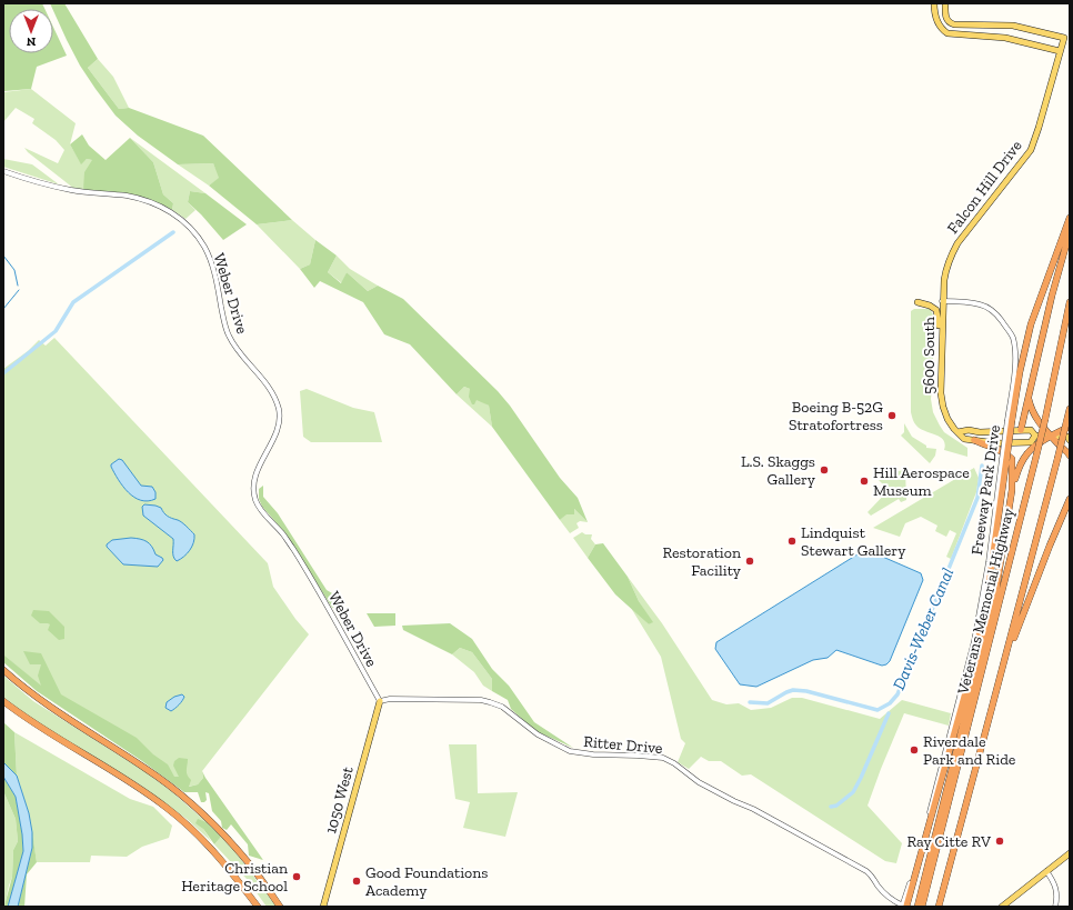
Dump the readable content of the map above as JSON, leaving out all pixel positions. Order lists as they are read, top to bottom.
{
  "streets": {
    "highway": ["Veterans Memorial Highway"],
    "main road": ["Falcon Hill Drive", "5600 South", "1050 West"],
    "street": ["Weber Drive", "Freeway Park Drive", "Ritter Drive"]
  },
  "crossings": [
    ["Falcon Hill Drive", "5600 South"],
    ["Falcon Hill Drive", "Freeway Park Drive"],
    ["Weber Drive", "Ritter Drive"],
    ["Weber Drive", "1050 West"],
    ["5600 South", "Freeway Park Drive"],
    ["Ritter Drive", "1050 West"]
  ],
  "water": ["Davis-Weber Canal"],
  "places": [
    "Boeing B-52G Stratofortress",
    "L.S. Skaggs Gallery",
    "Hill Aerospace Museum",
    "Lindquist Stewart Gallery",
    "Restoration Facility",
    "Riverdale Park and Ride",
    "Ray Citte RV",
    "Christian Heritage School",
    "Good Foundations Academy"
  ],
  "north": "bottom"
}
